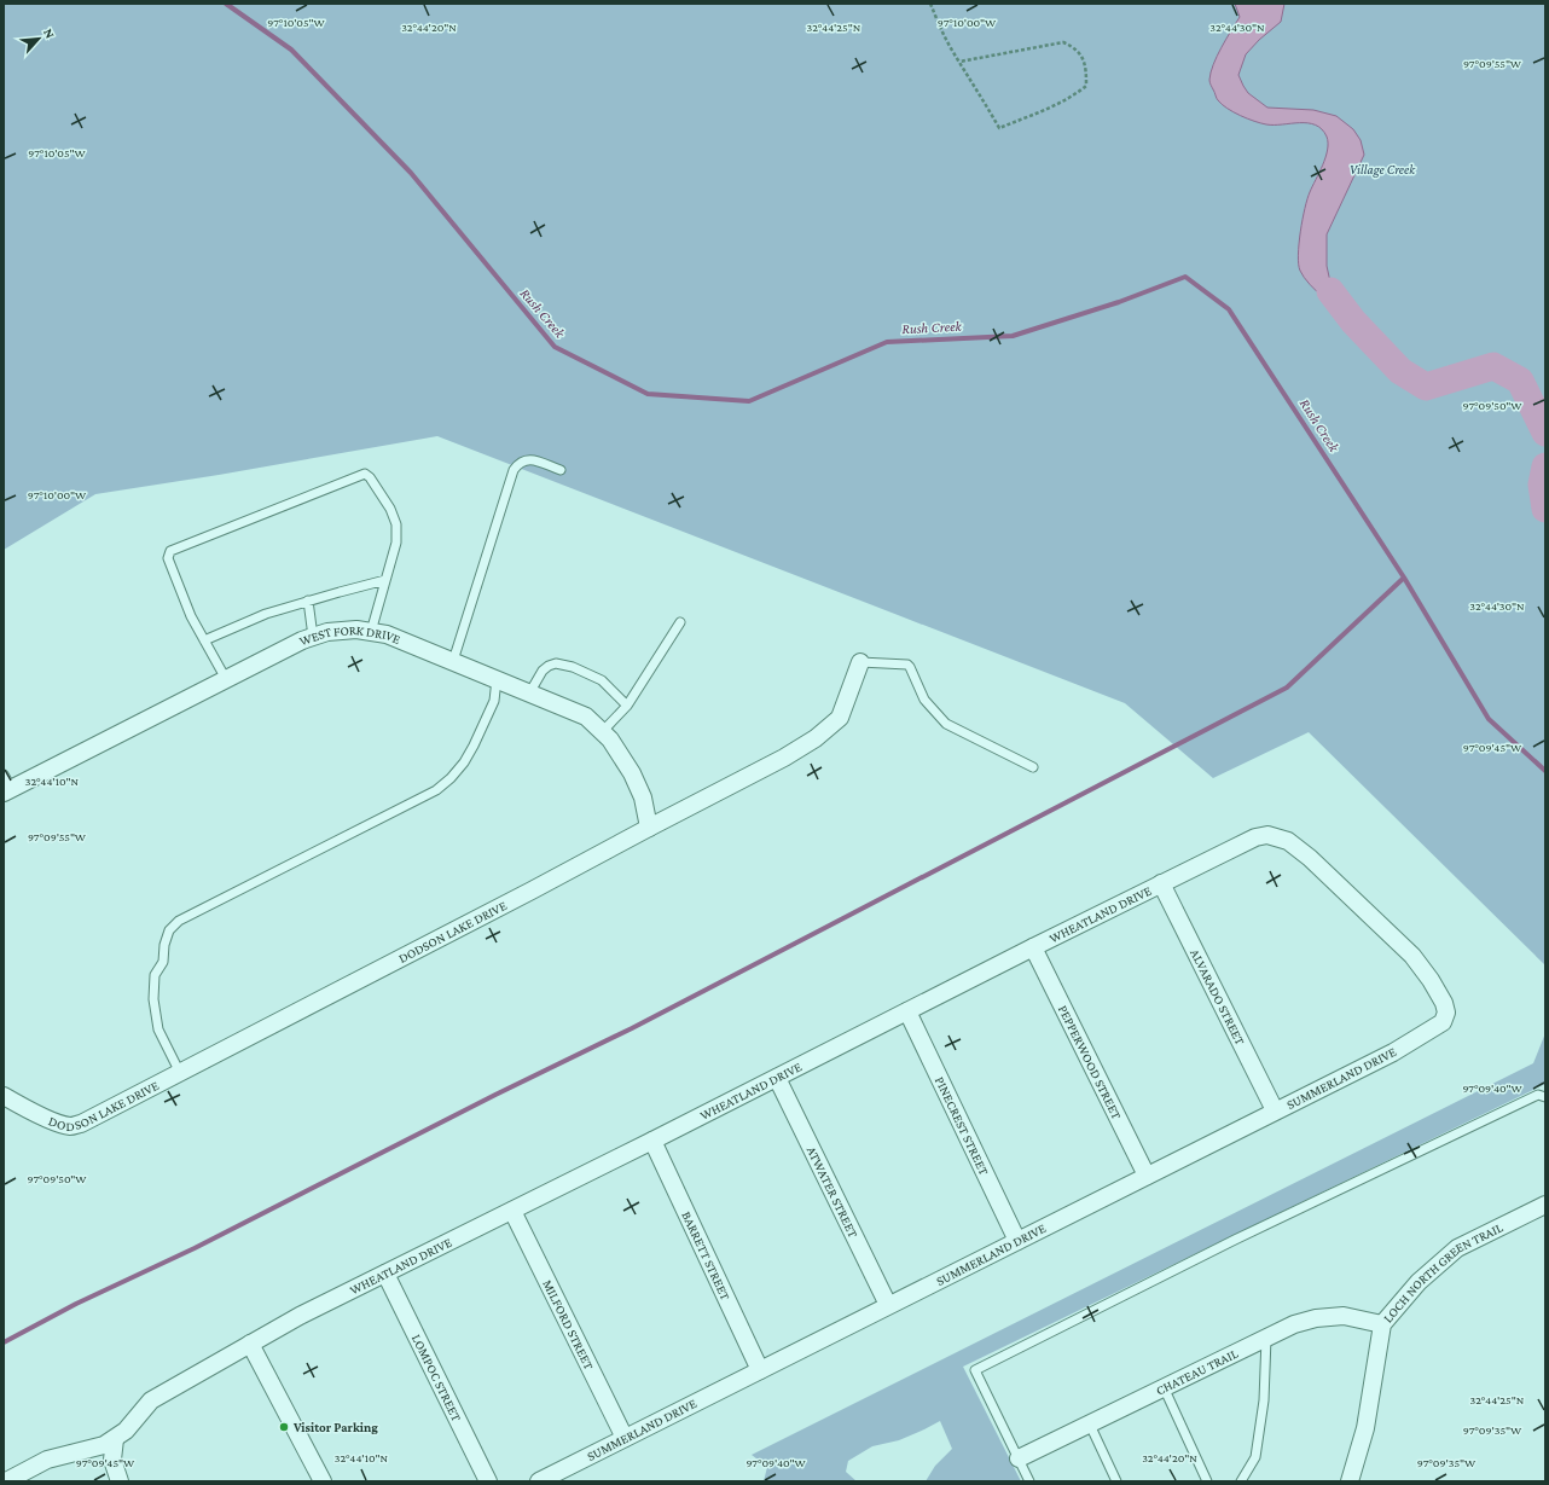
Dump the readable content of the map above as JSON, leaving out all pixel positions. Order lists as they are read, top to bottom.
{
  "streets": {
    "street": [
      "WEST FORK DRIVE",
      "WHEATLAND DRIVE",
      "DODSON LAKE DRIVE",
      "ALVARADO STREET",
      "PEPPERWOOD STREET",
      "SUMMERLAND DRIVE",
      "PINECREST STREET",
      "ATWATER STREET",
      "BARRETT STREET",
      "LOCH NORTH GREEN TRAIL",
      "MILFORD STREET",
      "CHATEAU TRAIL",
      "LOMPOC STREET"
    ]
  },
  "crossings": [
    ["WEST FORK DRIVE", "DODSON LAKE DRIVE"],
    ["WHEATLAND DRIVE", "ALVARADO STREET"],
    ["WHEATLAND DRIVE", "PEPPERWOOD STREET"],
    ["WHEATLAND DRIVE", "SUMMERLAND DRIVE"],
    ["WHEATLAND DRIVE", "PINECREST STREET"],
    ["WHEATLAND DRIVE", "ATWATER STREET"],
    ["WHEATLAND DRIVE", "BARRETT STREET"],
    ["WHEATLAND DRIVE", "MILFORD STREET"],
    ["WHEATLAND DRIVE", "LOMPOC STREET"],
    ["ALVARADO STREET", "SUMMERLAND DRIVE"],
    ["PEPPERWOOD STREET", "SUMMERLAND DRIVE"],
    ["SUMMERLAND DRIVE", "PINECREST STREET"],
    ["SUMMERLAND DRIVE", "ATWATER STREET"],
    ["SUMMERLAND DRIVE", "BARRETT STREET"],
    ["SUMMERLAND DRIVE", "MILFORD STREET"],
    ["LOCH NORTH GREEN TRAIL", "CHATEAU TRAIL"]
  ],
  "water": ["Rush Creek"],
  "parks": ["Village Creek"],
  "places": ["Visitor Parking"],
  "north": "top right",
  "coordinates": [
    "97°10'05\"W",
    "97°10'00\"W",
    "32°44'20\"N",
    "32°44'25\"N",
    "32°44'30\"N",
    "97°09'55\"W",
    "97°09'50\"W",
    "97°09'45\"W",
    "32°44'10\"N",
    "97°09'40\"W",
    "97°09'35\"W"
  ]
}
